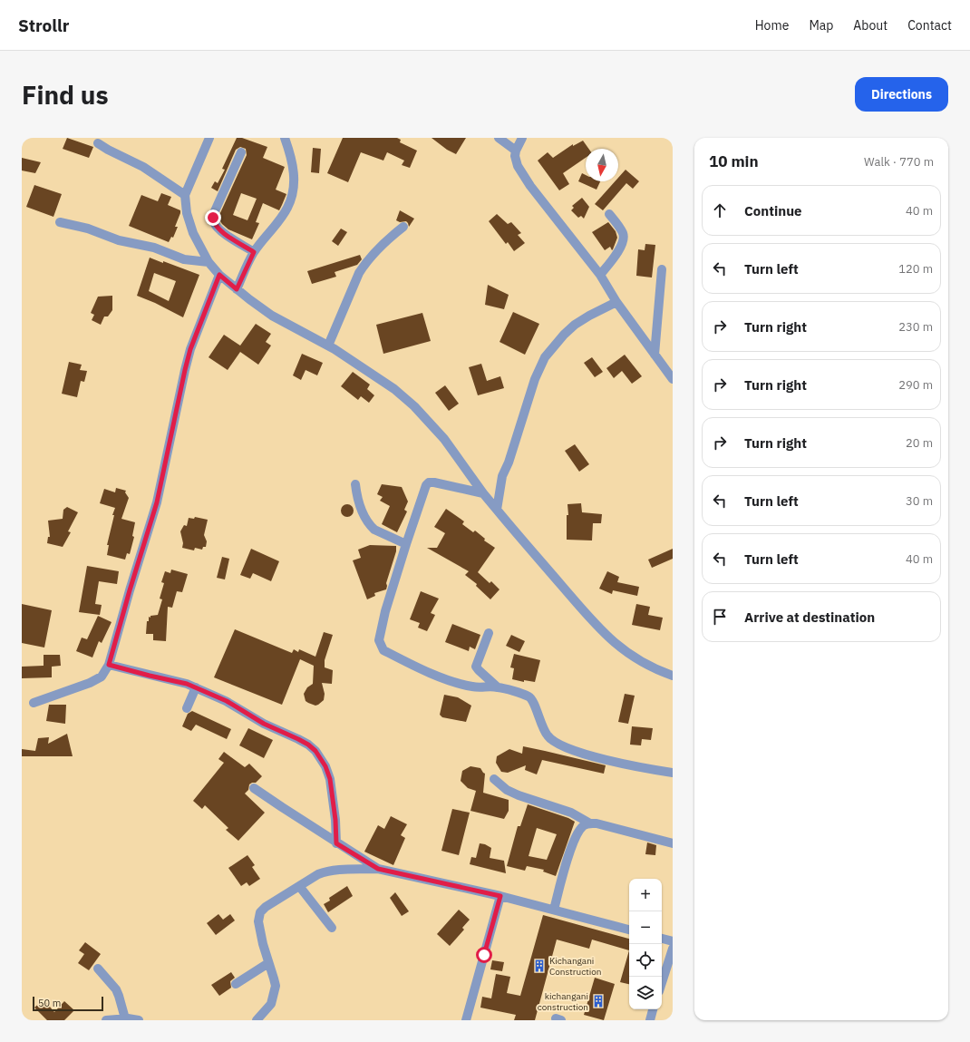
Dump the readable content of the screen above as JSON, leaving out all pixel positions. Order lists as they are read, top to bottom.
{
  "places": {
    "building": ["Kichangani Construction", "kichangani construction"]
  },
  "scale_bar": "50 m",
  "north": "bottom",
  "page": {
    "header": "Strollr",
    "nav": [
      "Home",
      "Map",
      "About",
      "Contact"
    ],
    "buttons": "Directions",
    "title": "Find us",
    "heading": ["10 min", "Walk · 770 m"],
    "list": [
      ["Continue", "40 m"],
      ["Turn left", "120 m"],
      ["Turn right", "230 m"],
      ["Turn right", "290 m"],
      ["Turn right", "20 m"],
      ["Turn left", "30 m"],
      ["Turn left", "40 m"],
      "Arrive at destination"
    ],
    "map_buttons": ["+", "−"],
    "scale": "50 m"
  }
}
